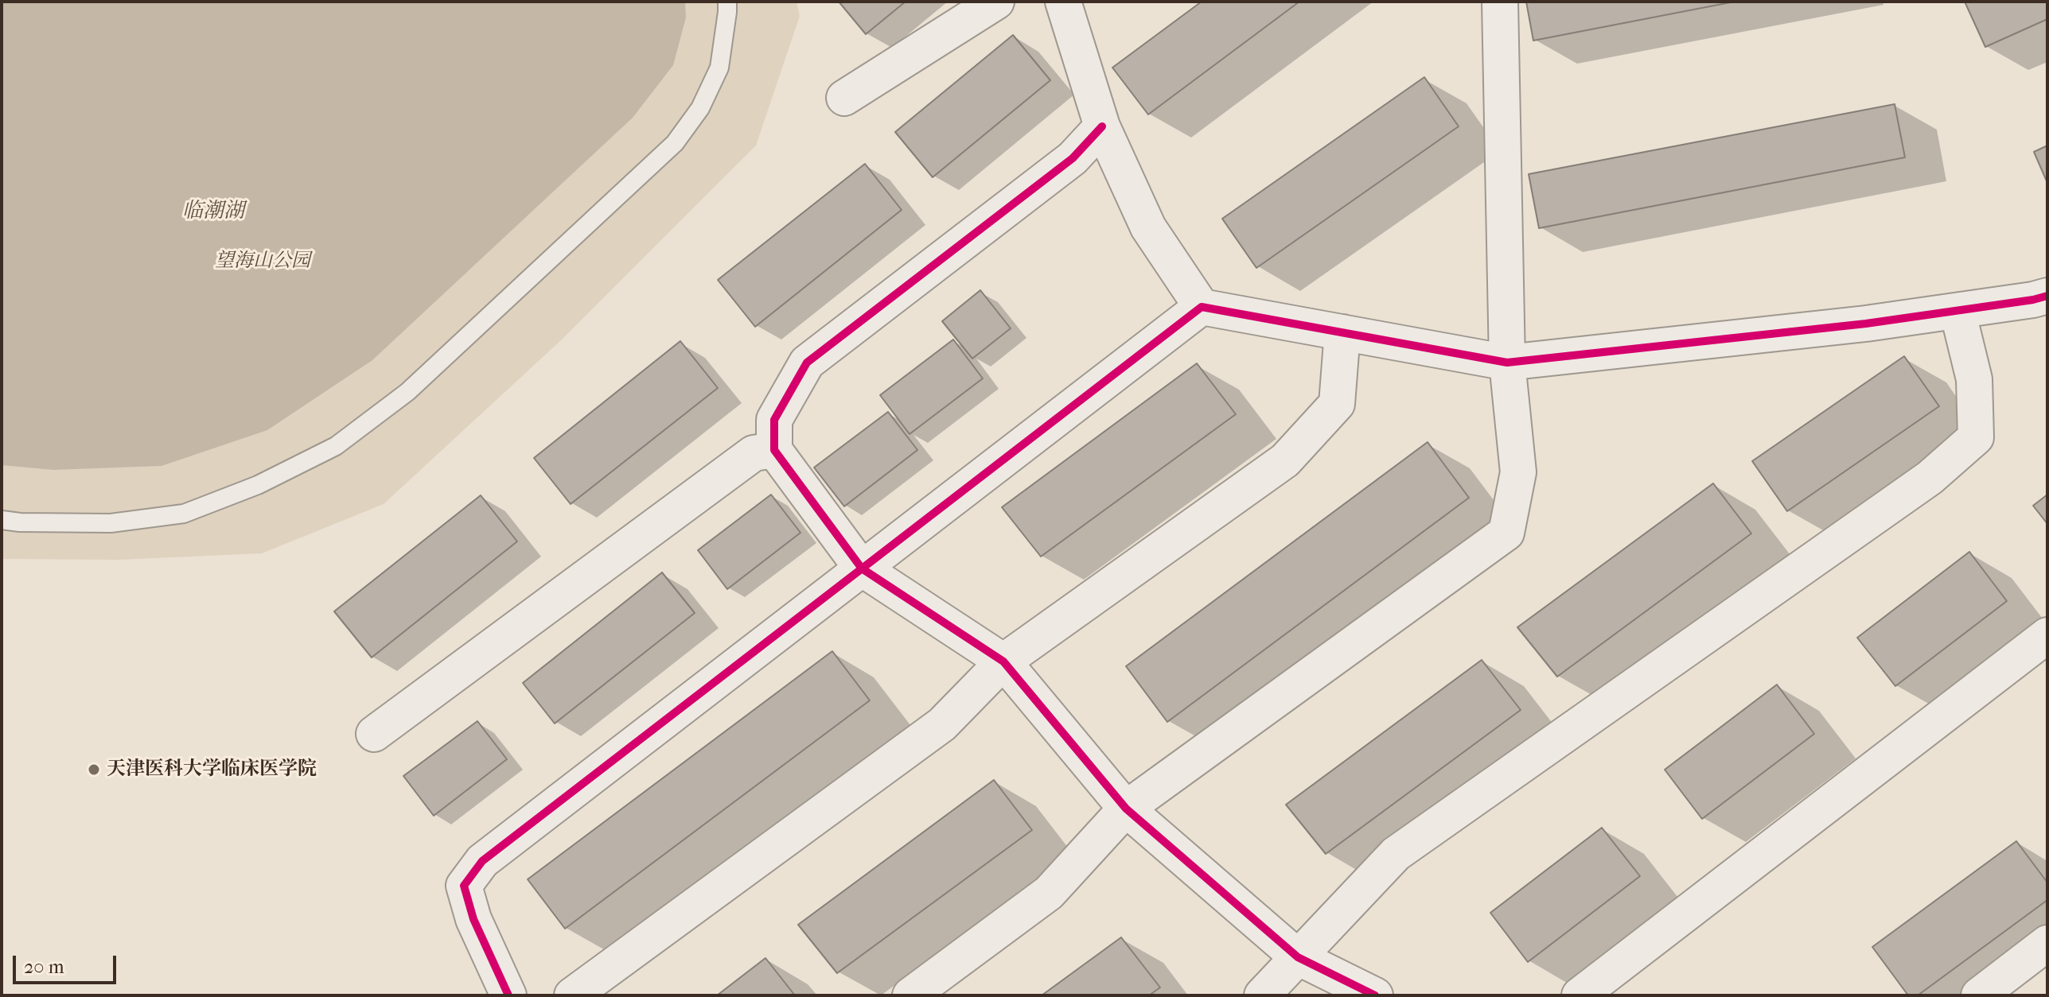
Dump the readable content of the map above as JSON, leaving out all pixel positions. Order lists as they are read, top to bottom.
{
  "water": ["临潮湖"],
  "parks": ["望海山公园"],
  "places": ["天津医科大学临床医学院"],
  "scale_bar": "20 m"
}
